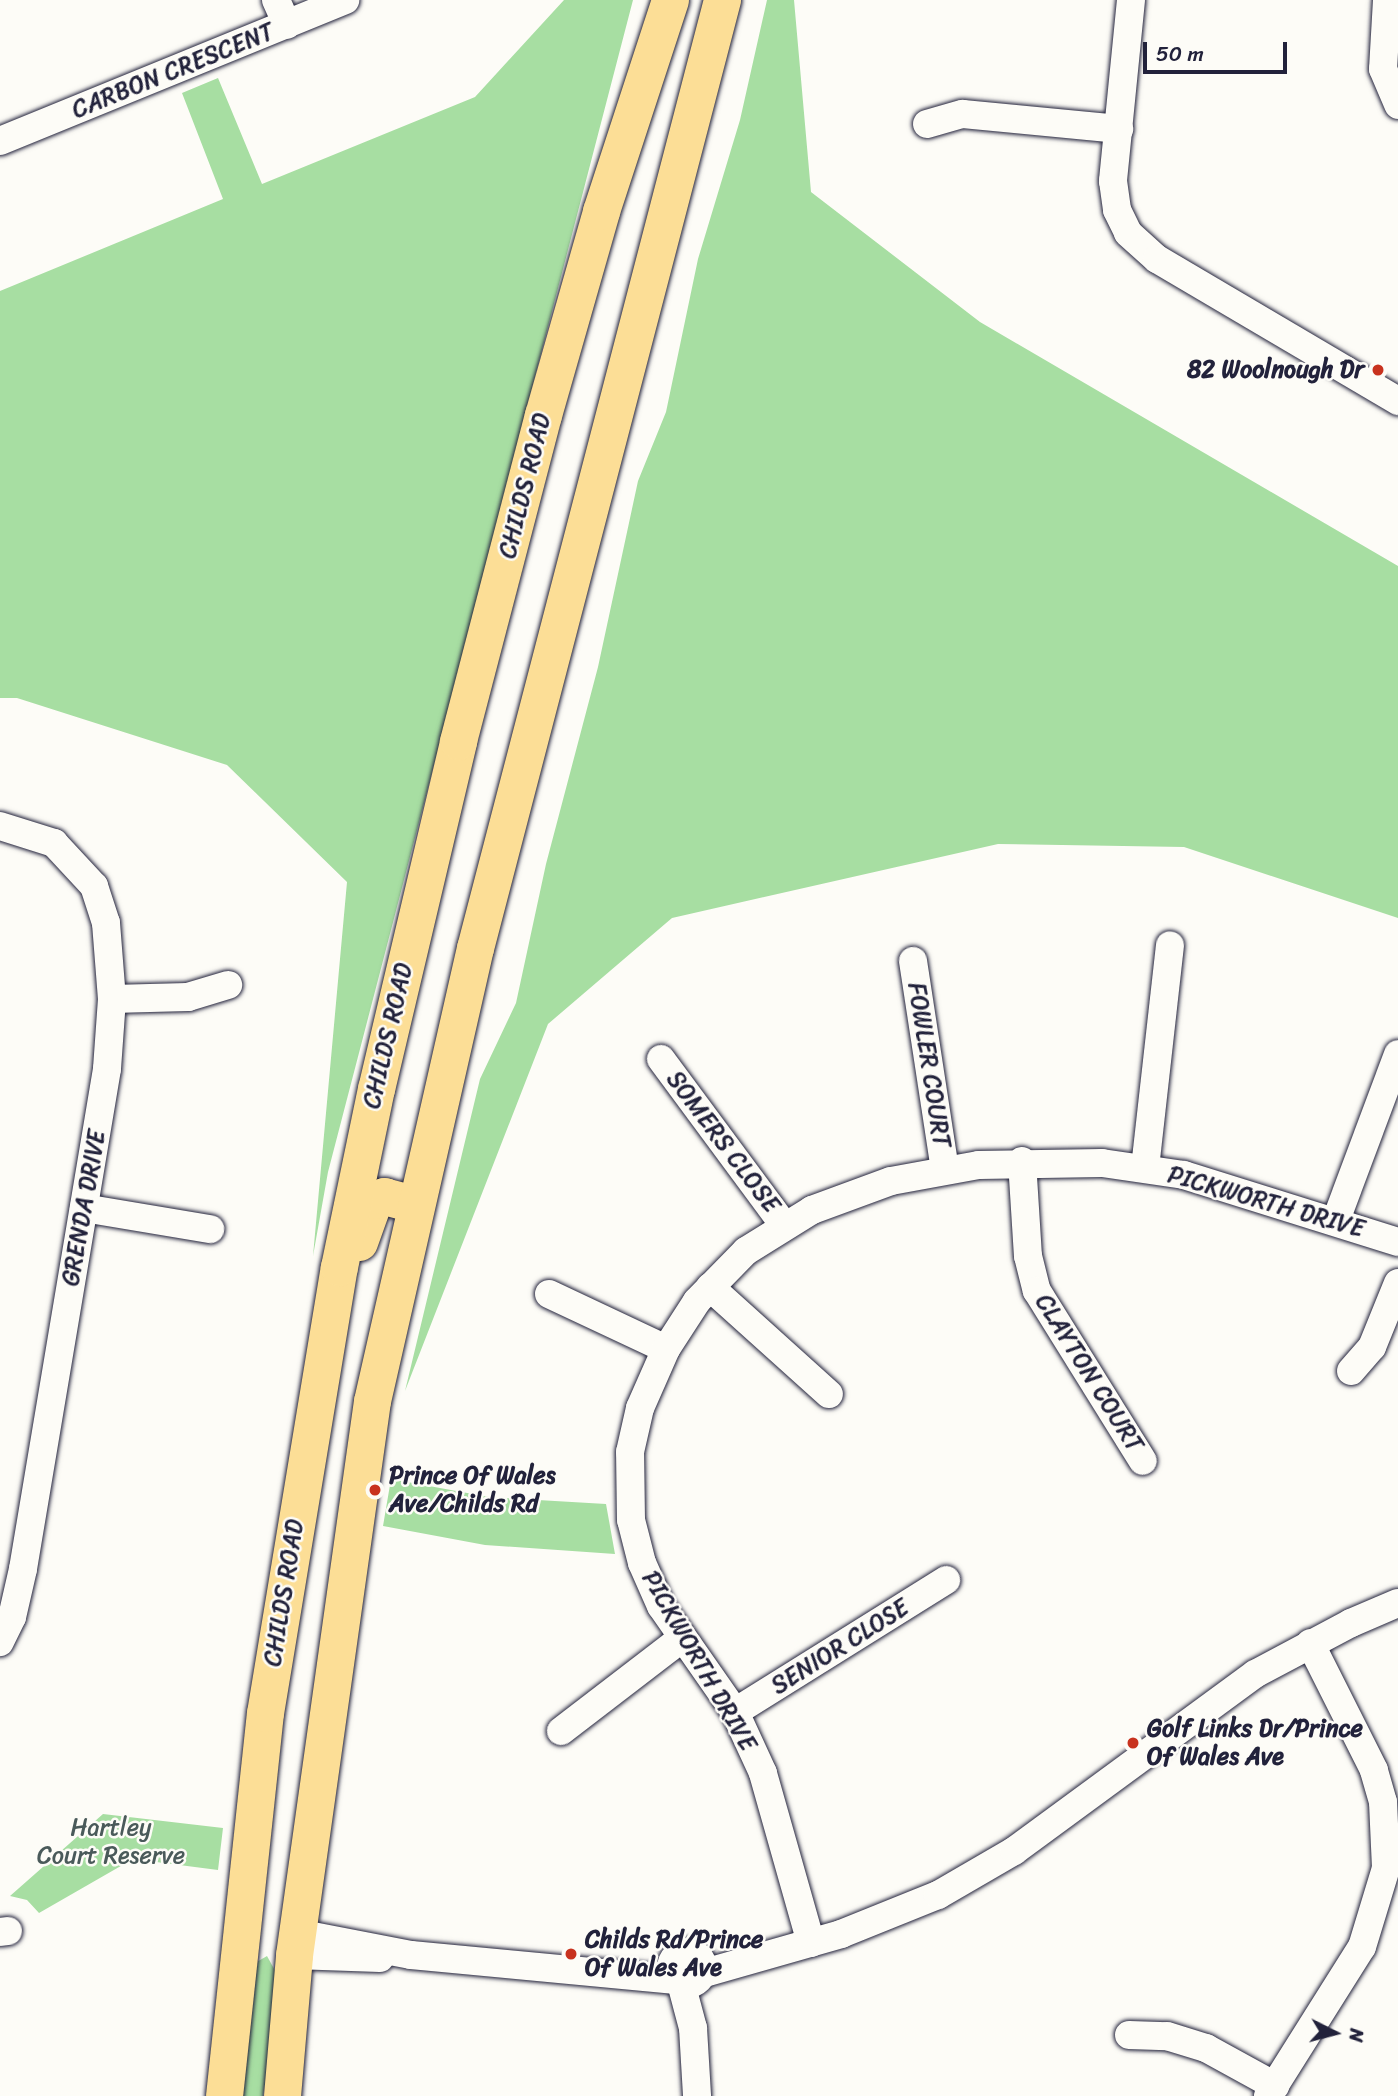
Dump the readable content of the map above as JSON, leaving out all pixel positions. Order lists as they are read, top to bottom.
{
  "streets": {
    "main road": ["CHILDS ROAD"],
    "street": [
      "CARBON CRESCENT",
      "FOWLER COURT",
      "SOMERS CLOSE",
      "PICKWORTH DRIVE",
      "GRENDA DRIVE",
      "CLAYTON COURT",
      "SENIOR CLOSE"
    ]
  },
  "crossings": [
    ["FOWLER COURT", "PICKWORTH DRIVE"],
    ["SOMERS CLOSE", "PICKWORTH DRIVE"],
    ["PICKWORTH DRIVE", "CLAYTON COURT"],
    ["PICKWORTH DRIVE", "SENIOR CLOSE"]
  ],
  "parks": ["Hartley Court Reserve"],
  "places": [
    "82 Woolnough Dr",
    "Prince Of Wales Ave/Childs Rd",
    "Golf Links Dr/Prince Of Wales Ave",
    "Childs Rd/Prince Of Wales Ave"
  ],
  "scale_bar": "50 m",
  "north": "right"
}
